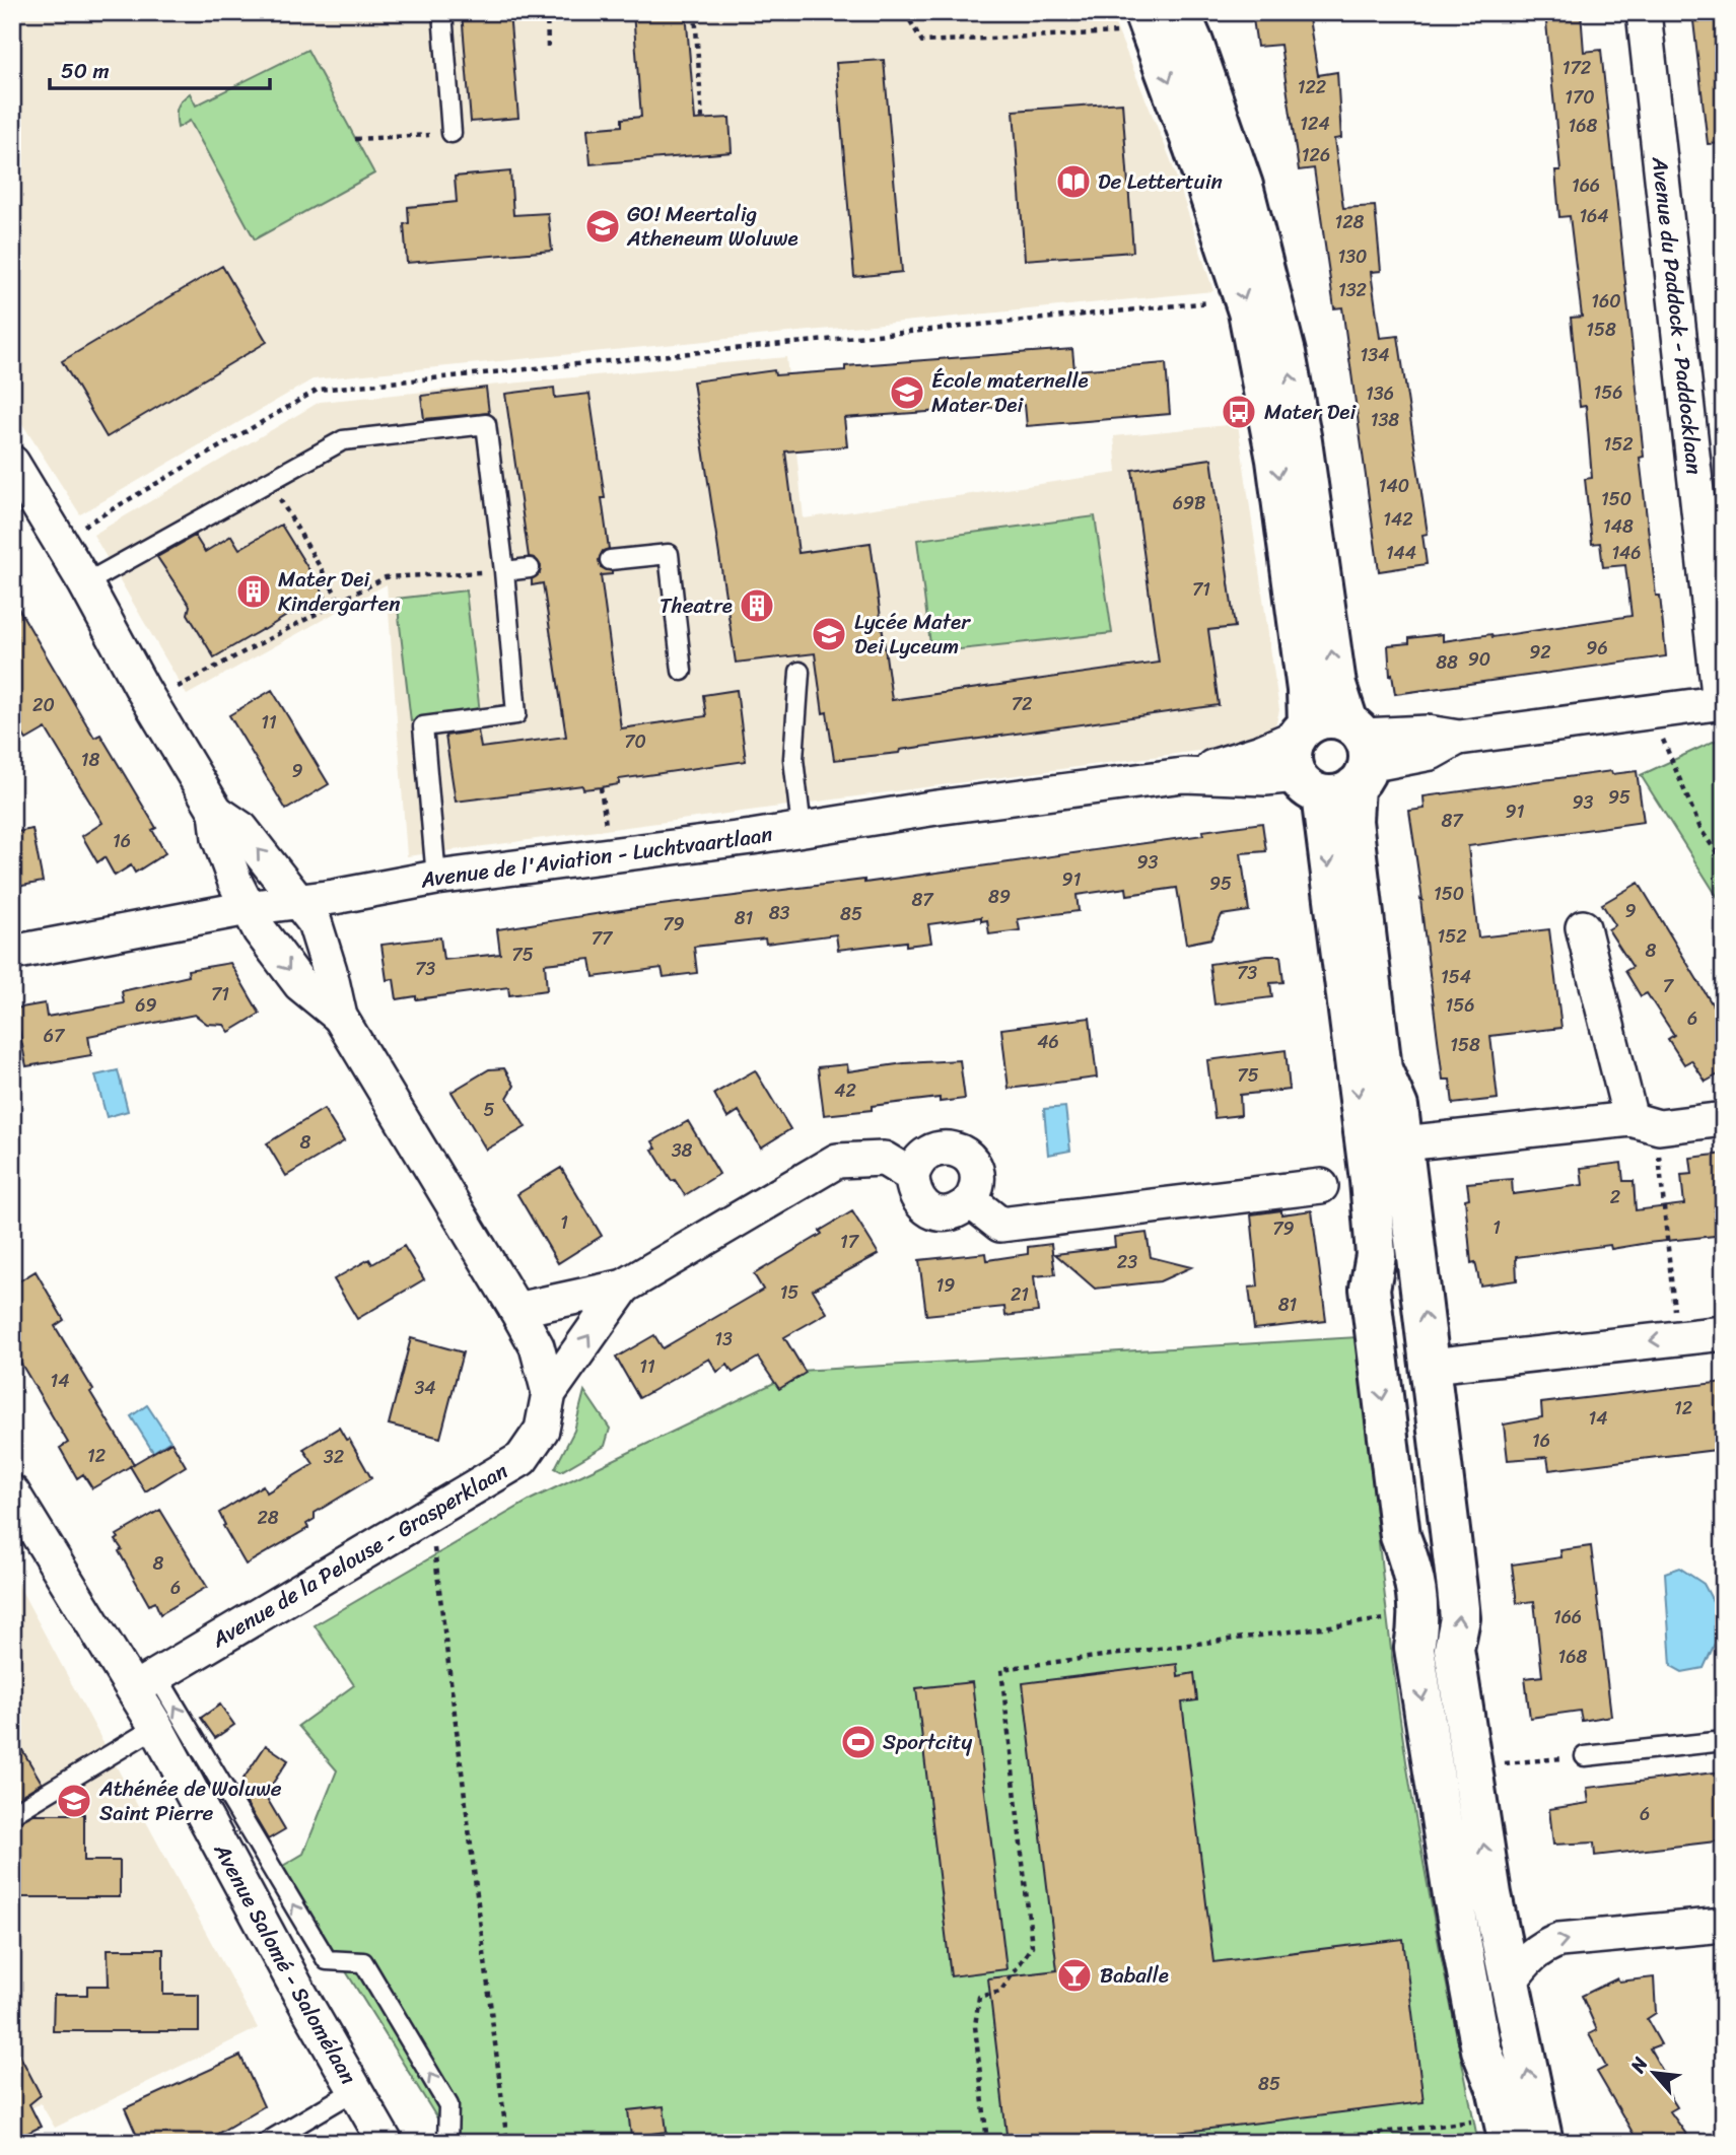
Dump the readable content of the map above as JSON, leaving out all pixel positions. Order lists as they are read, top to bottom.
{
  "streets": {
    "street": [
      "Avenue du Paddock - Paddocklaan",
      "Avenue de l'Aviation - Luchtvaartlaan",
      "Avenue de la Pelouse - Grasperklaan",
      "Avenue Salomé - Salomélaan"
    ]
  },
  "crossings": [
    ["Avenue du Paddock - Paddocklaan", "Avenue de l'Aviation - Luchtvaartlaan"],
    ["Avenue de la Pelouse - Grasperklaan", "Avenue Salomé - Salomélaan"]
  ],
  "places": {
    "library": ["De Lettertuin"],
    "school or university": [
      "GO! Meertalig Atheneum Woluwe",
      "École maternelle Mater Dei",
      "Lycée Mater Dei Lyceum",
      "Athénée de Woluwe Saint Pierre"
    ],
    "bus stop": ["Mater Dei"],
    "building": ["Mater Dei Kindergarten", "Theatre"],
    "sports": ["Sportcity"],
    "bar": ["Baballe"]
  },
  "house_numbers": [
    "172",
    "122",
    "170",
    "124",
    "168",
    "126",
    "166",
    "164",
    "128",
    "130",
    "132",
    "160",
    "158",
    "134",
    "156",
    "136",
    "138",
    "152",
    "140",
    "150",
    "69B",
    "142",
    "148",
    "144",
    "146",
    "71",
    "96",
    "92",
    "90",
    "88",
    "72",
    "20",
    "11",
    "70",
    "18",
    "9",
    "95",
    "93",
    "91",
    "87",
    "16",
    "93",
    "91",
    "95",
    "150",
    "89",
    "87",
    "9",
    "83",
    "85",
    "81",
    "79",
    "152",
    "77",
    "8",
    "75",
    "73",
    "73",
    "154",
    "7",
    "71",
    "69",
    "156",
    "6",
    "67",
    "46",
    "158",
    "75",
    "42",
    "5",
    "8",
    "38",
    "2",
    "1",
    "1",
    "79",
    "17",
    "23",
    "19",
    "15",
    "21",
    "81",
    "13",
    "11",
    "14",
    "34",
    "12",
    "14",
    "16",
    "12",
    "32",
    "28",
    "8",
    "6",
    "166",
    "168",
    "6",
    "85"
  ],
  "scale_bar": "50 m",
  "north": "top left"
}
